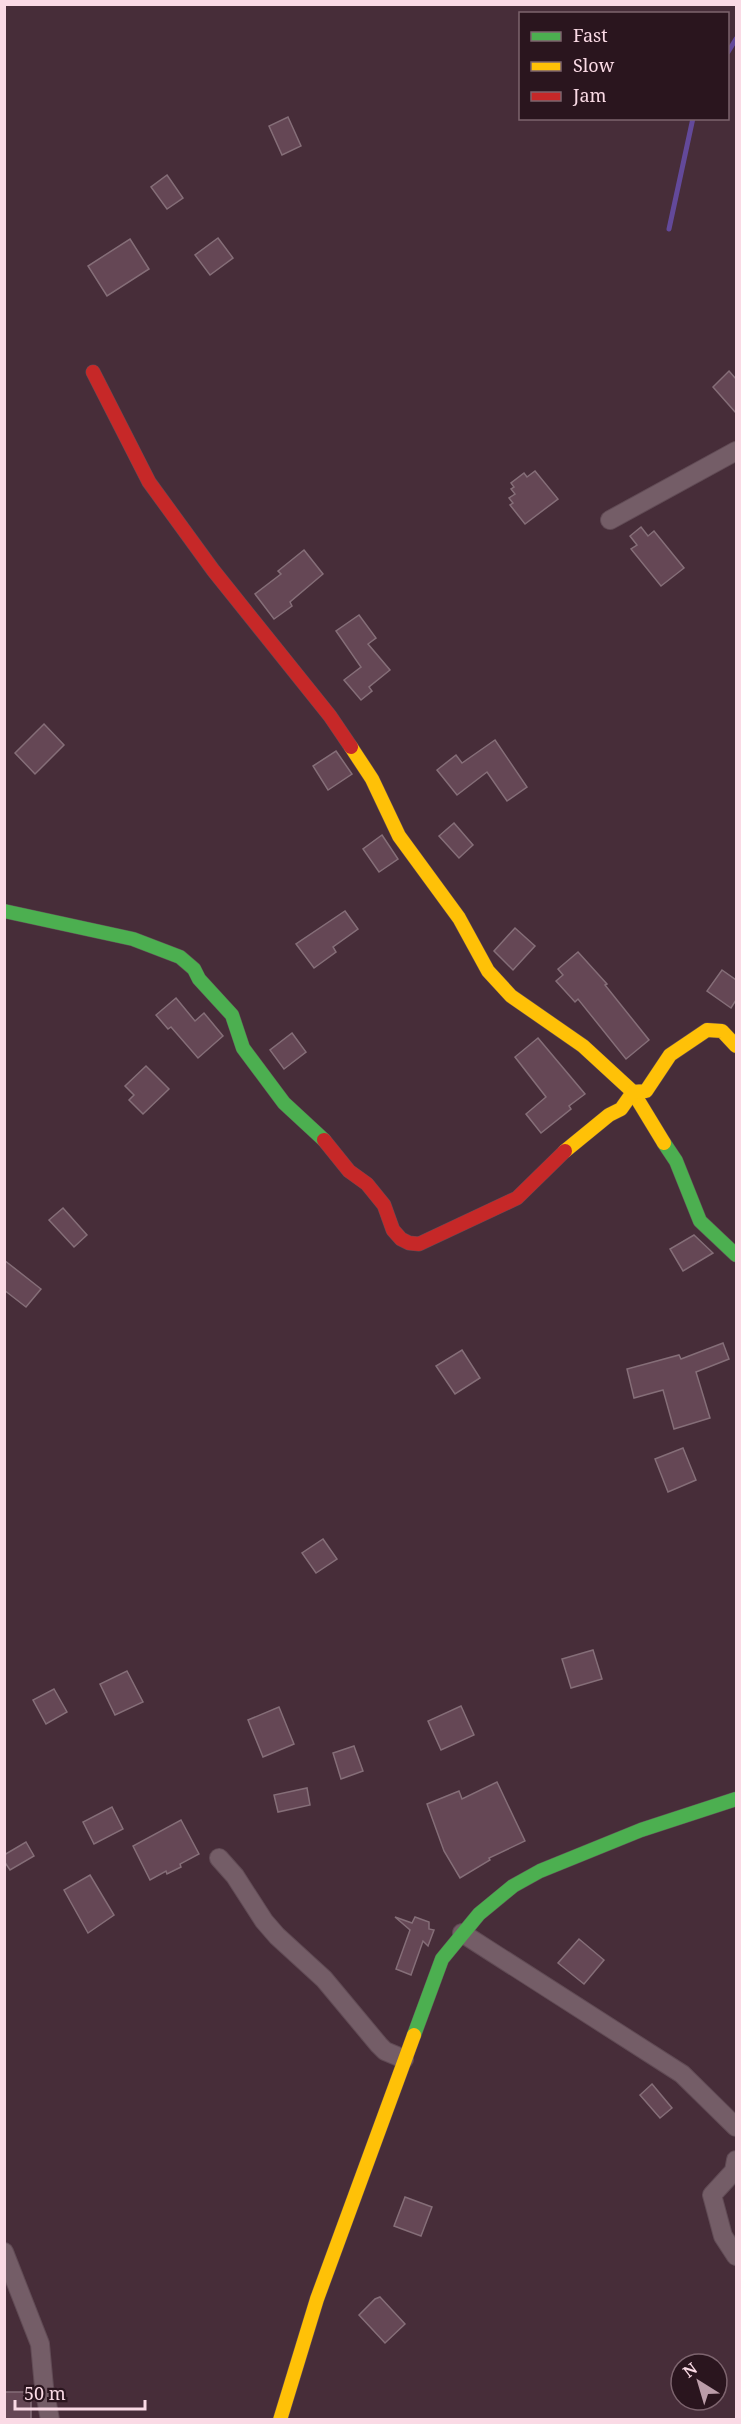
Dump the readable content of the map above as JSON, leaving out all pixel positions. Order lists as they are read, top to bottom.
{
  "legend": ["Fast", "Slow", "Jam"],
  "scale_bar": "50 m",
  "north": "top left"
}
